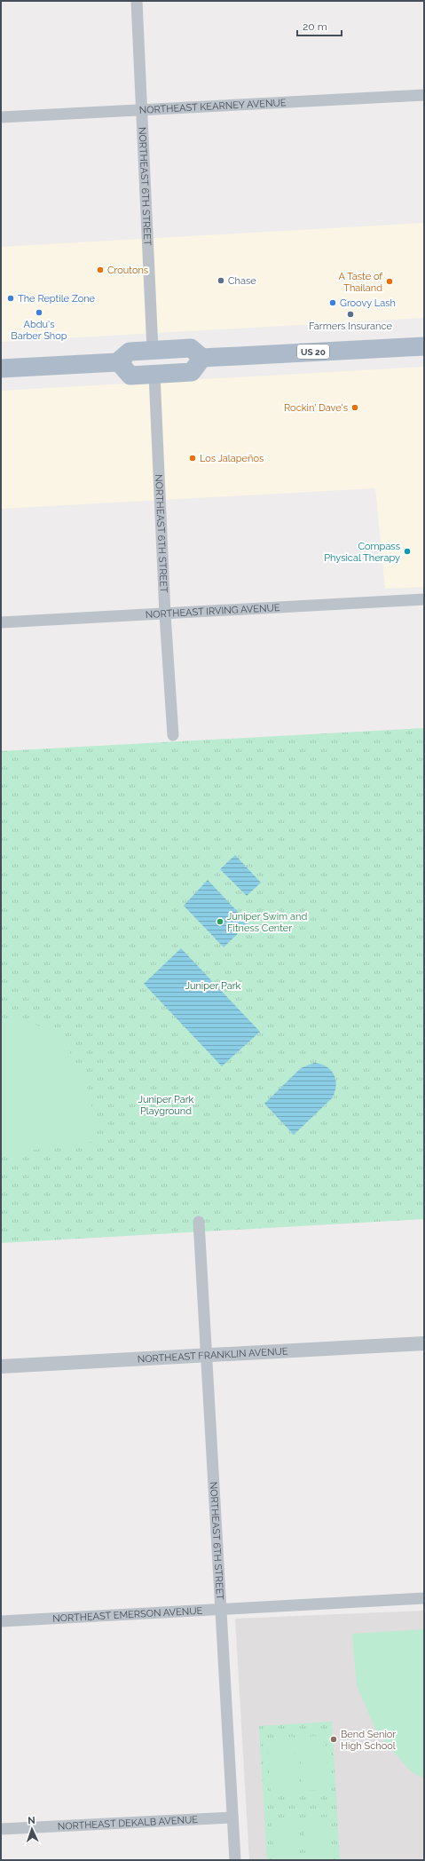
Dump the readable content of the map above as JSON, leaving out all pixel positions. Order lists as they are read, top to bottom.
{
  "streets": {
    "main road": ["US 20"],
    "street": [
      "NORTHEAST KEARNEY AVENUE",
      "NORTHEAST 6TH STREET",
      "NORTHEAST IRVING AVENUE",
      "NORTHEAST FRANKLIN AVENUE",
      "NORTHEAST EMERSON AVENUE",
      "NORTHEAST DEKALB AVENUE"
    ]
  },
  "crossings": [
    ["NORTHEAST KEARNEY AVENUE", "NORTHEAST 6TH STREET"],
    ["NORTHEAST 6TH STREET", "NORTHEAST IRVING AVENUE"],
    ["NORTHEAST 6TH STREET", "NORTHEAST FRANKLIN AVENUE"],
    ["NORTHEAST 6TH STREET", "NORTHEAST EMERSON AVENUE"],
    ["NORTHEAST 6TH STREET", "NORTHEAST DEKALB AVENUE"]
  ],
  "parks": ["Juniper Park", "Juniper Park Playground"],
  "places": [
    "Croutons",
    "Chase",
    "A Taste of Thailand",
    "The Reptile Zone",
    "Groovy Lash",
    "Abdu's Barber Shop",
    "Farmers Insurance",
    "Rockin' Dave's",
    "Los Jalapeños",
    "Compass Physical Therapy",
    "Juniper Swim and Fitness Center",
    "Bend Senior High School"
  ],
  "scale_bar": "20 m",
  "north": "top"
}
